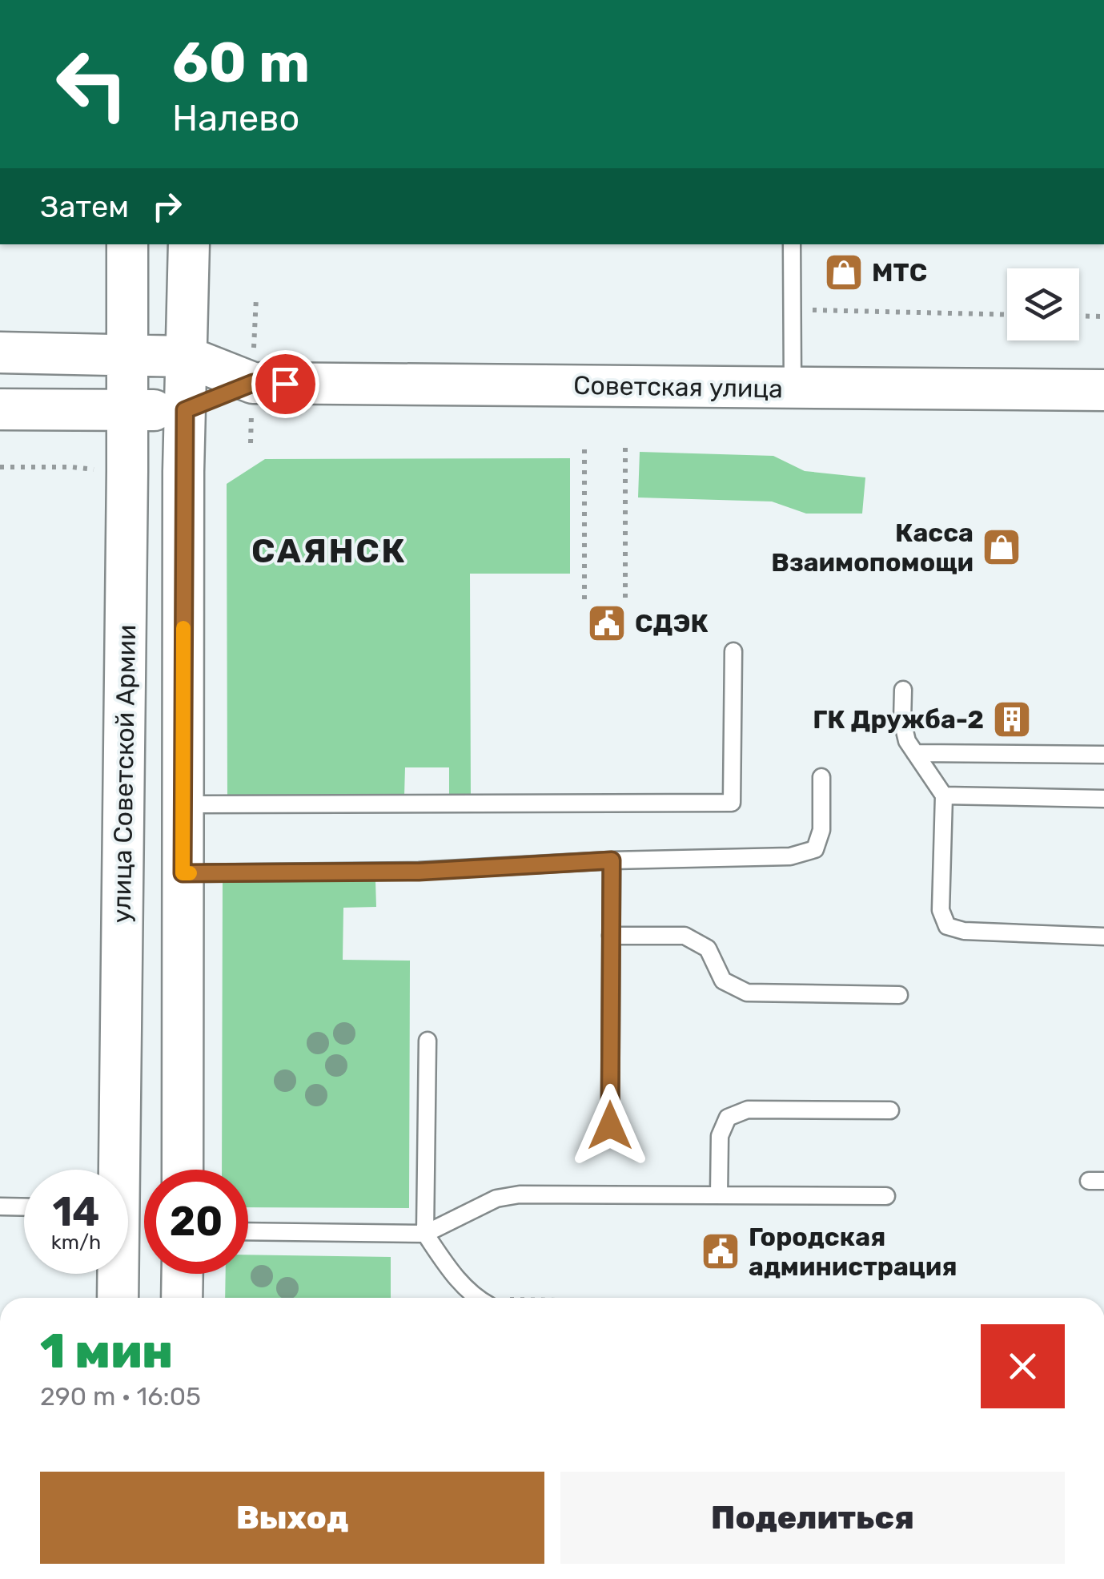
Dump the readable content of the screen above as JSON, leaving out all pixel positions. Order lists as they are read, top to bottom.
{
  "streets": {
    "street": ["Советская улица", "улица Советской Армии"]
  },
  "crossings": [
    ["Советская улица", "улица Советской Армии"]
  ],
  "districts": ["САЯНСК"],
  "places": {
    "shop": ["МТС", "Касса Взаимопомощи"],
    "public building": ["СДЭК", "Городская администрация"],
    "building": ["ГК Дружба-2"]
  },
  "page": {
    "turn": ["60 m", "Налево"],
    "then": "Затем",
    "speed": "14 km/h",
    "limit": "20",
    "heading": ["1 мин", "290 m · 16:05"],
    "buttons": ["Выход", "Поделиться"]
  }
}
